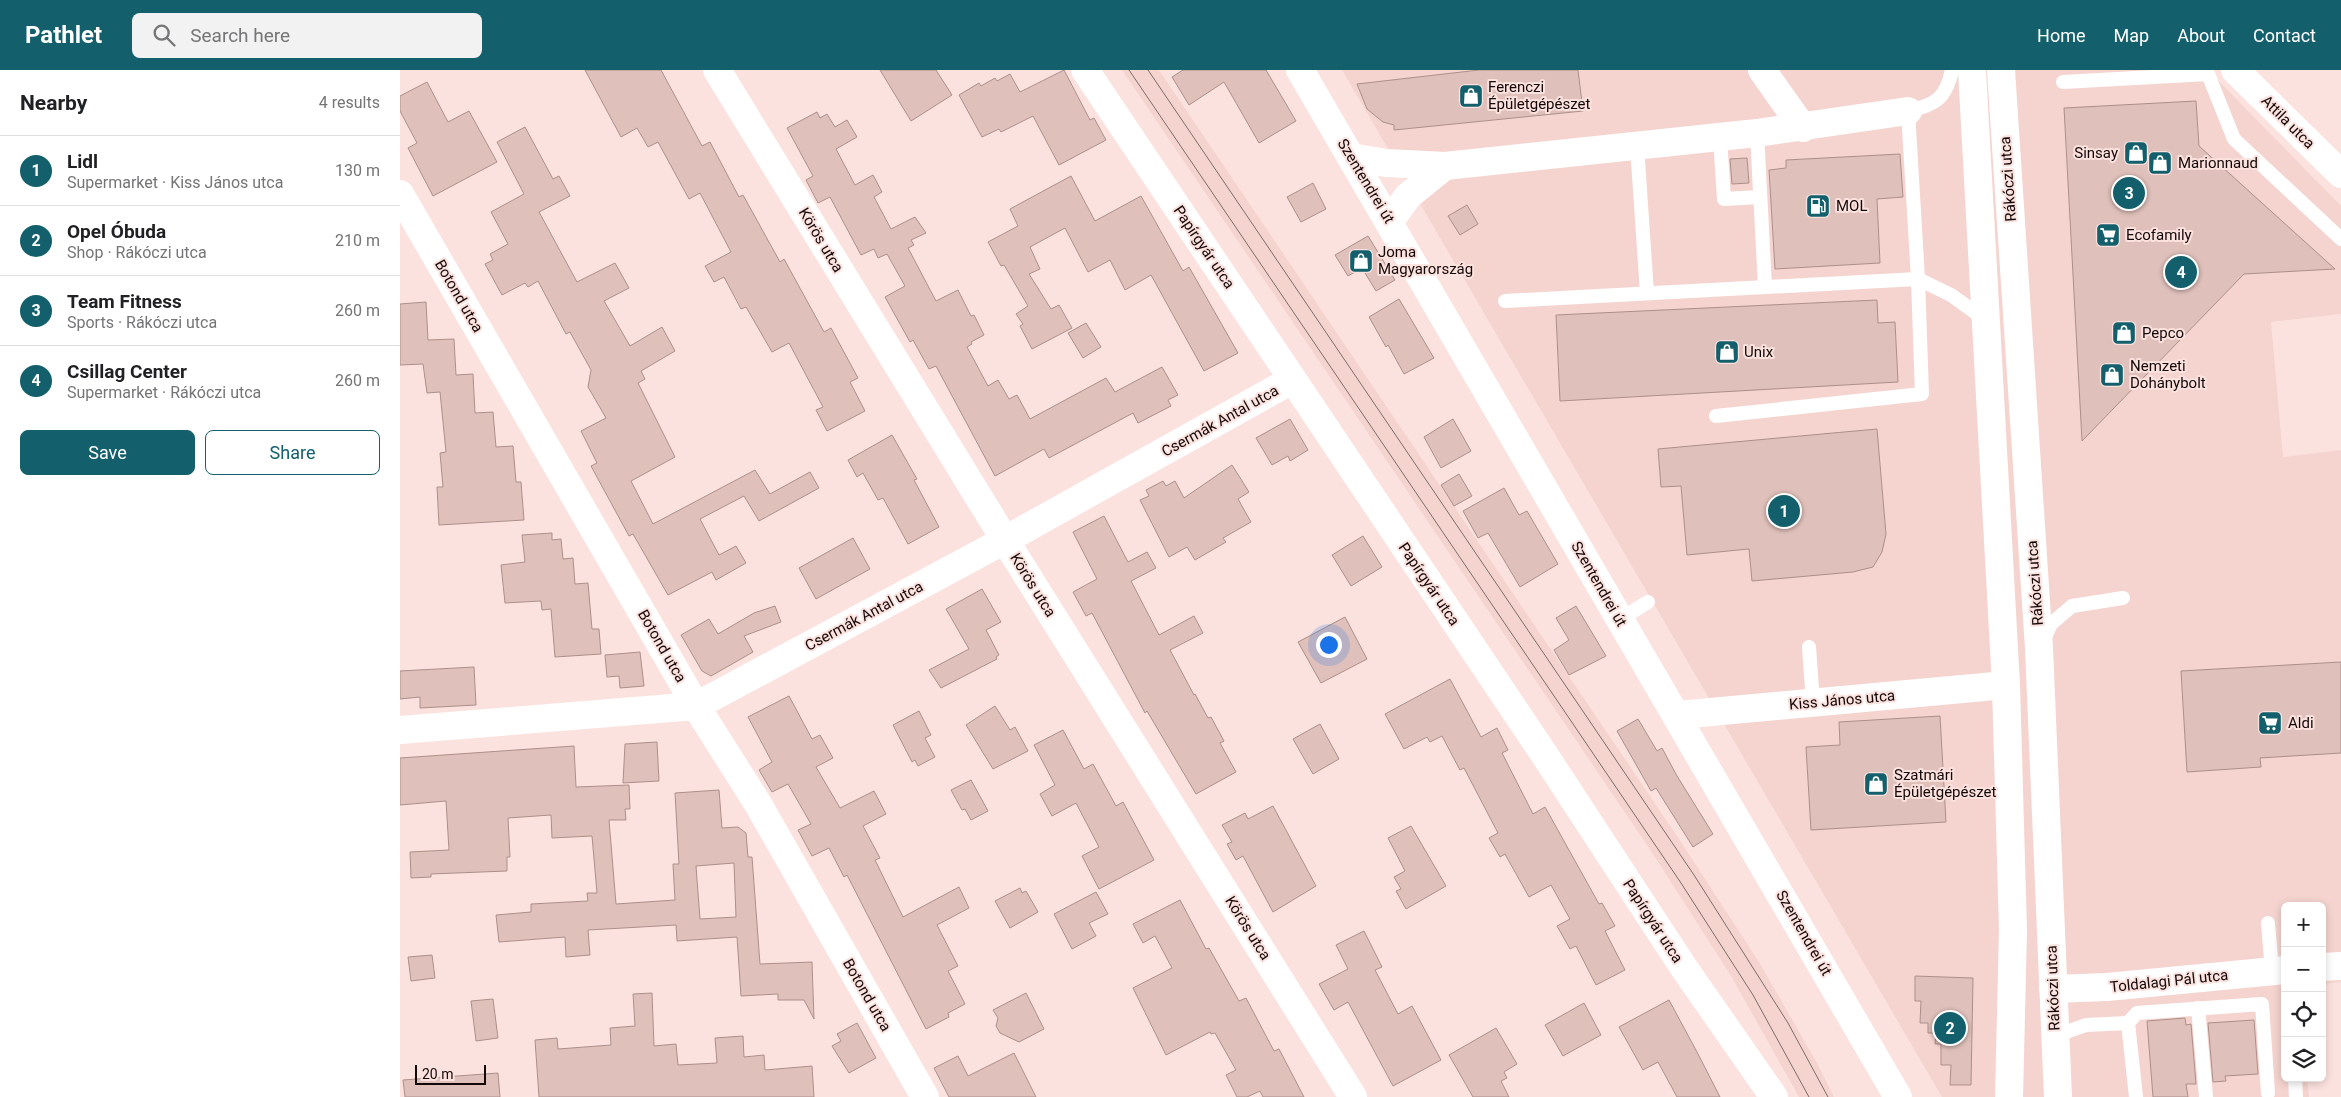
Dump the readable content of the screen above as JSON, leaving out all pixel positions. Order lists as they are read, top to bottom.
{
  "streets": {
    "street": [
      "Attila utca",
      "Rákóczi utca",
      "Szentendrei út",
      "Körös utca",
      "Papírgyár utca",
      "Botond utca",
      "Csermák Antal utca",
      "Kiss János utca",
      "Toldalagi Pál utca"
    ]
  },
  "crossings": [
    ["Rákóczi utca", "Kiss János utca"],
    ["Rákóczi utca", "Toldalagi Pál utca"],
    ["Szentendrei út", "Kiss János utca"],
    ["Körös utca", "Csermák Antal utca"],
    ["Papírgyár utca", "Csermák Antal utca"],
    ["Botond utca", "Csermák Antal utca"]
  ],
  "places": {
    "shop": [
      "Ferenczi Épületgépészet",
      "Sinsay",
      "Marionnaud",
      "Joma Magyarország",
      "Pepco",
      "Unix",
      "Nemzeti Dohánybolt",
      "Szatmári Épületgépészet"
    ],
    "fuel station": ["MOL"],
    "supermarket": ["Ecofamily", "Aldi"]
  },
  "scale_bar": "20 m",
  "page": {
    "header": "Pathlet",
    "search": "Search here",
    "nav": [
      "Home",
      "Map",
      "About",
      "Contact"
    ],
    "heading": ["Nearby", "4 results"],
    "list": [
      {
        "mark": "1",
        "name": "Lidl",
        "note": "Supermarket · Kiss János utca",
        "value": "130 m"
      },
      {
        "mark": "2",
        "name": "Opel Óbuda",
        "note": "Shop · Rákóczi utca",
        "value": "210 m"
      },
      {
        "mark": "3",
        "name": "Team Fitness",
        "note": "Sports · Rákóczi utca",
        "value": "260 m"
      },
      {
        "mark": "4",
        "name": "Csillag Center",
        "note": "Supermarket · Rákóczi utca",
        "value": "260 m"
      }
    ],
    "pins": [
      "3",
      "4",
      "1",
      "2"
    ],
    "buttons": ["Save", "Share"],
    "map_buttons": ["+", "−"],
    "scale": "20 m"
  }
}
